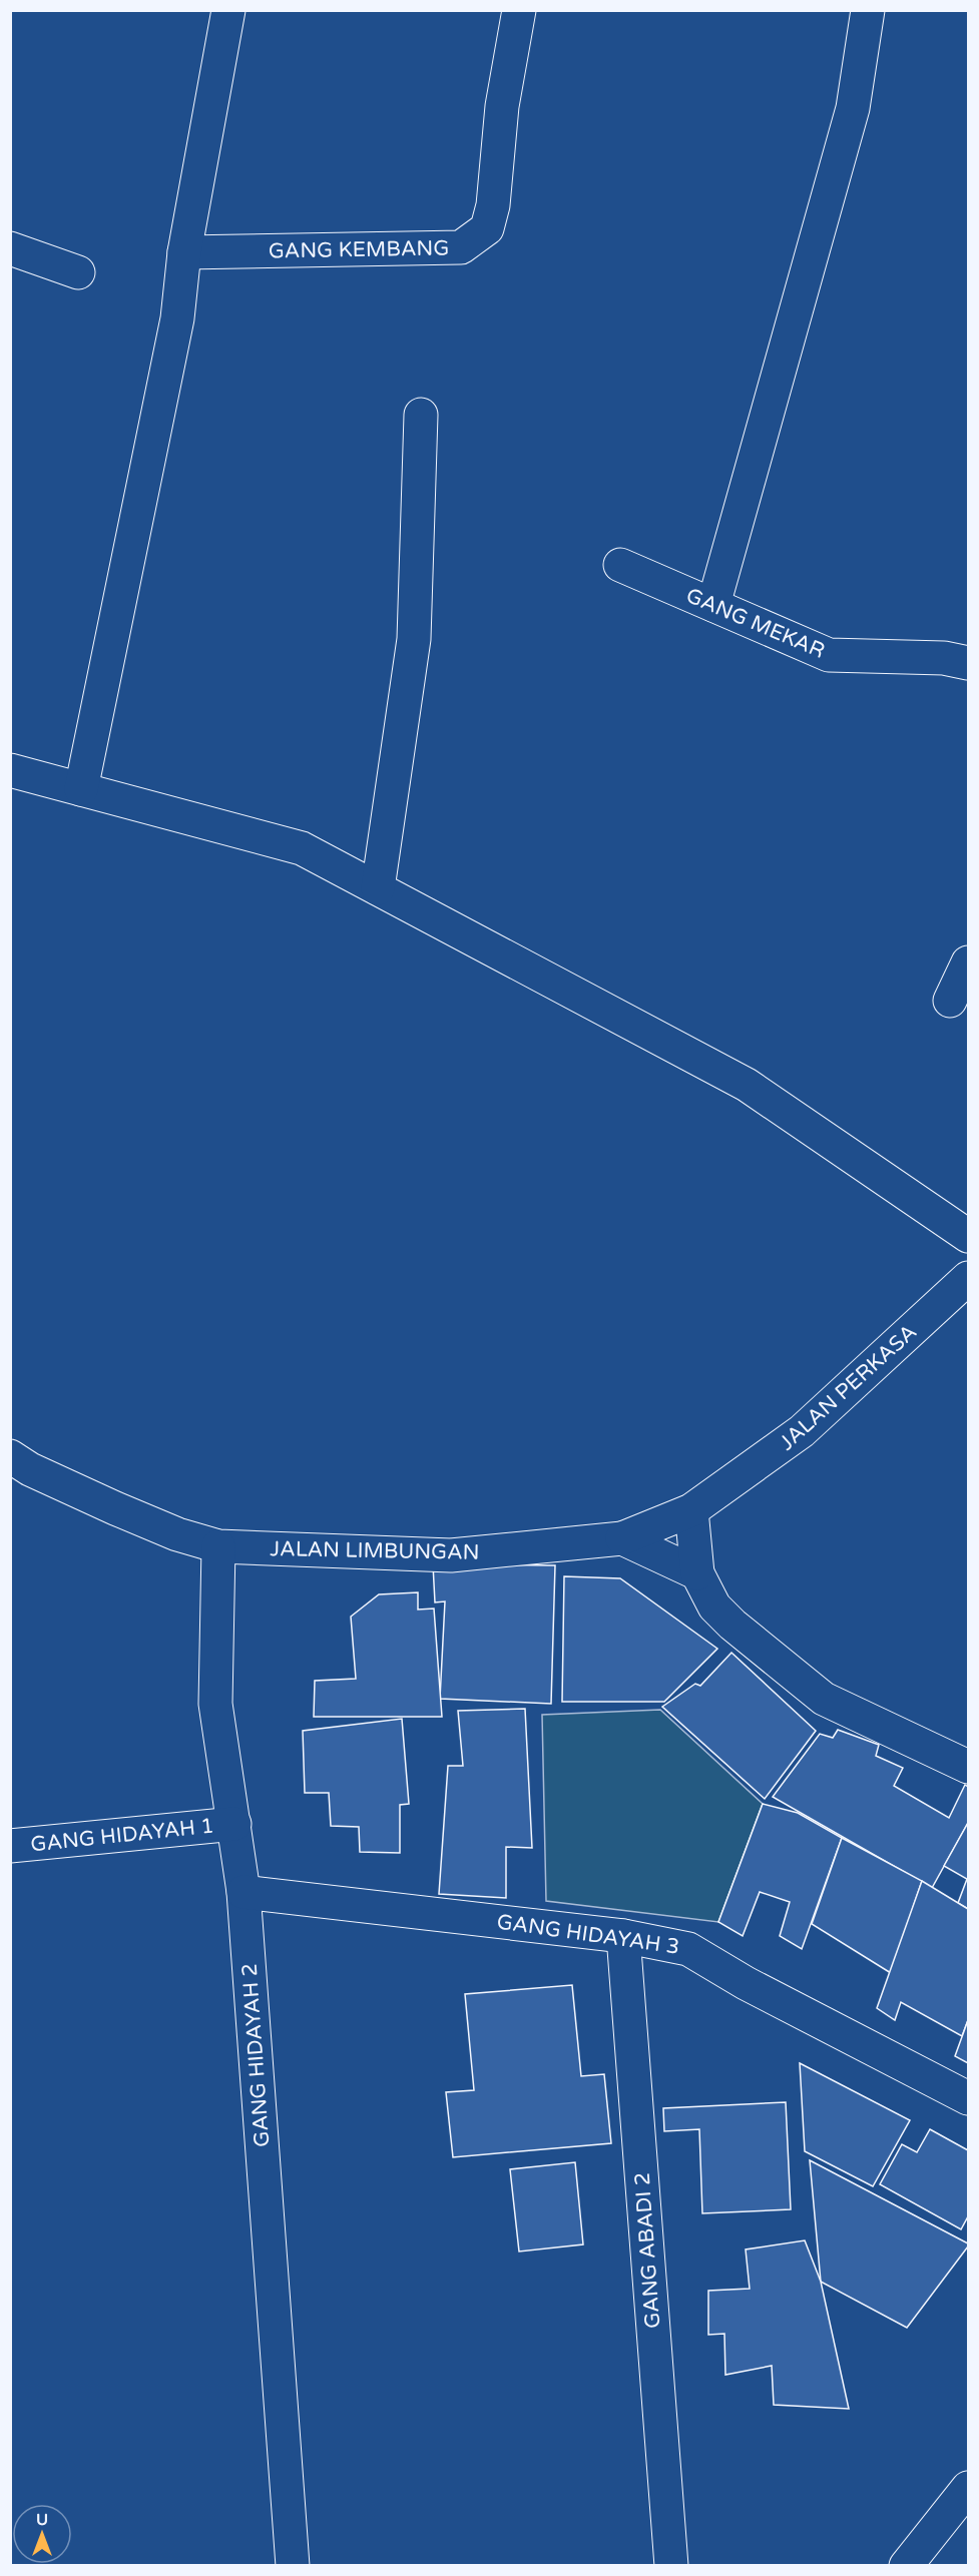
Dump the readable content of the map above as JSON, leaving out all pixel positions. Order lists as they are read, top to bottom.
{
  "streets": {
    "street": [
      "GANG KEMBANG",
      "GANG MEKAR",
      "JALAN PERKASA",
      "JALAN LIMBUNGAN",
      "GANG HIDAYAH 1",
      "GANG HIDAYAH 3",
      "GANG HIDAYAH 2",
      "GANG ABADI 2"
    ]
  },
  "crossings": [
    ["JALAN PERKASA", "JALAN LIMBUNGAN"],
    ["JALAN LIMBUNGAN", "GANG HIDAYAH 2"],
    ["GANG HIDAYAH 1", "GANG HIDAYAH 2"],
    ["GANG HIDAYAH 3", "GANG HIDAYAH 2"],
    ["GANG HIDAYAH 3", "GANG ABADI 2"]
  ],
  "north": "top"
}
